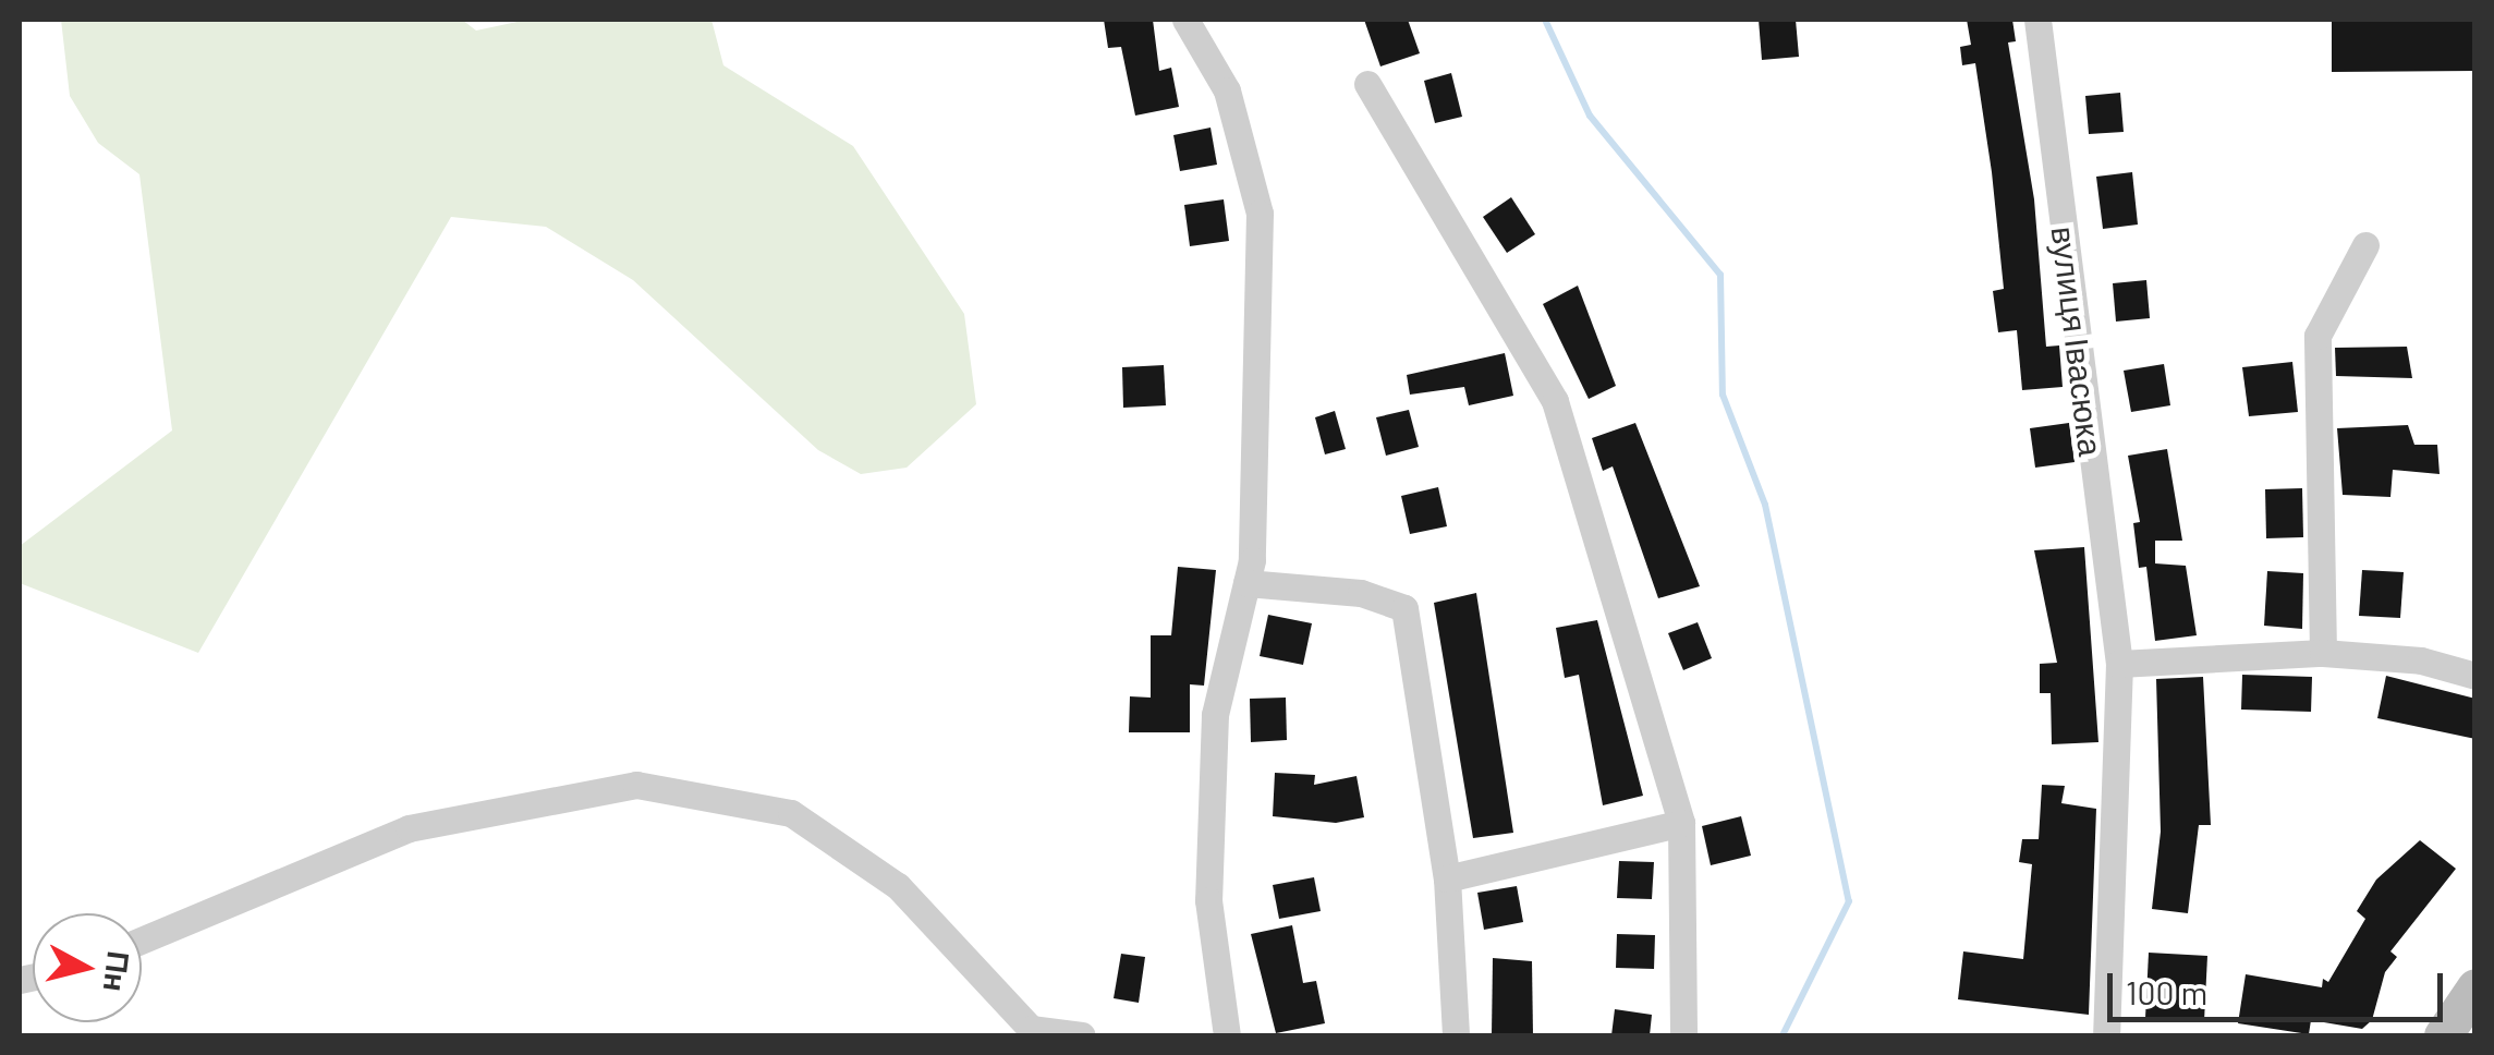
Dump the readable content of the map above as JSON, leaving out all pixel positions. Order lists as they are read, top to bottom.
{
  "streets": {
    "street": ["вулиця Івасюка"]
  },
  "scale_bar": "100 m",
  "north": "right"
}
